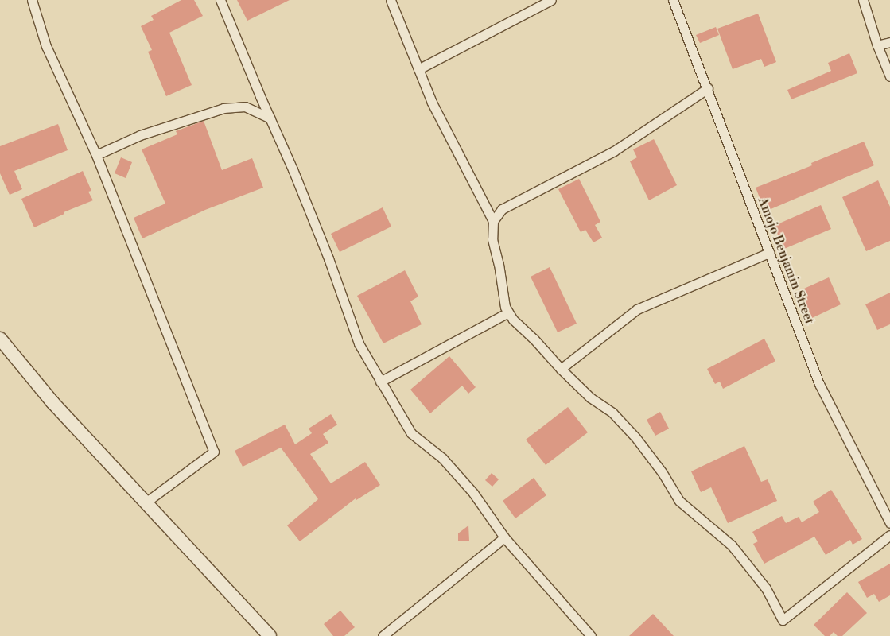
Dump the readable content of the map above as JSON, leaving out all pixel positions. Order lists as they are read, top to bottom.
{
  "streets": {
    "street": ["Amojo Benjamin Street"]
  }
}
